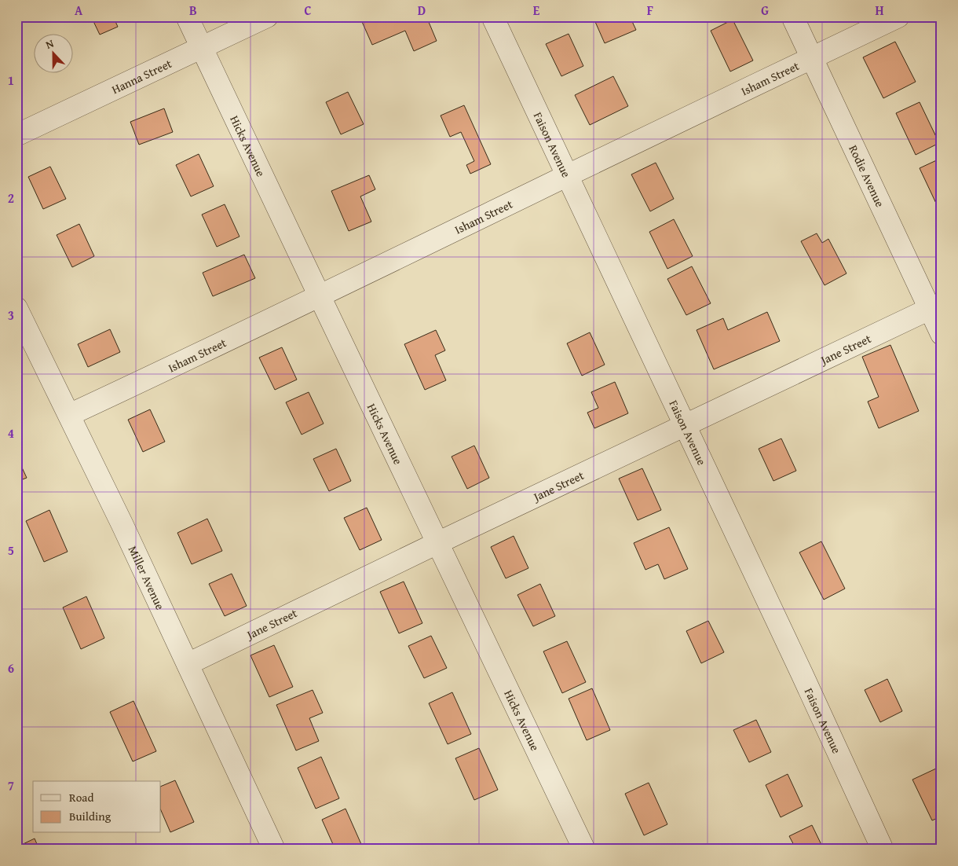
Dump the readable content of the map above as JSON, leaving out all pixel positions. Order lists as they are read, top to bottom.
{
  "streets": {
    "street": [
      "Hanna Street",
      "Isham Street",
      "Faison Avenue",
      "Hicks Avenue",
      "Rodie Avenue",
      "Jane Street",
      "Miller Avenue"
    ]
  },
  "crossings": [
    ["Hanna Street", "Hicks Avenue"],
    ["Isham Street", "Faison Avenue"],
    ["Isham Street", "Hicks Avenue"],
    ["Isham Street", "Rodie Avenue"],
    ["Isham Street", "Miller Avenue"],
    ["Faison Avenue", "Jane Street"],
    ["Hicks Avenue", "Jane Street"],
    ["Rodie Avenue", "Jane Street"],
    ["Jane Street", "Miller Avenue"]
  ],
  "legend": ["Road", "Building"],
  "north": "top",
  "grid": {
    "columns": [
      "A",
      "B",
      "C",
      "D",
      "E",
      "F",
      "G",
      "H"
    ],
    "rows": [
      "1",
      "2",
      "3",
      "4",
      "5",
      "6",
      "7"
    ]
  }
}
